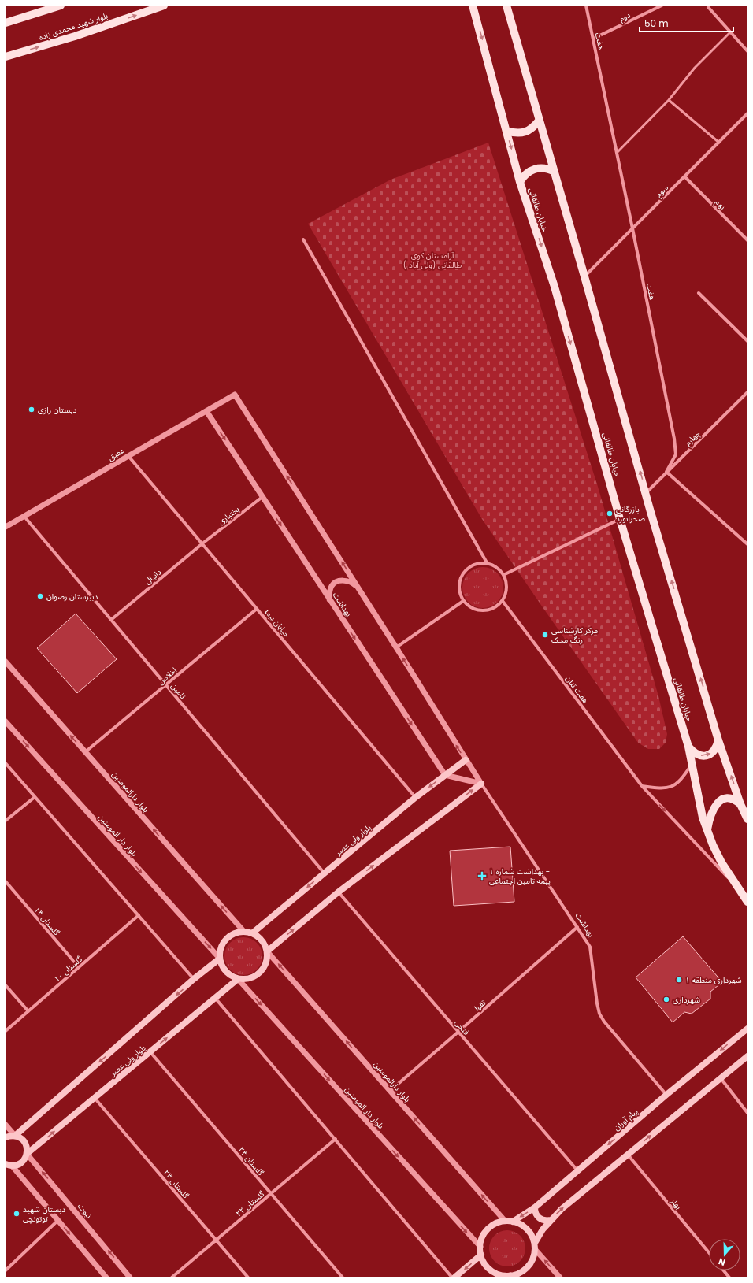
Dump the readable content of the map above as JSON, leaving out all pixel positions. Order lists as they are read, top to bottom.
{
  "streets": {
    "main road": [
      "بلوار شهید محمدی زاده",
      "خیابان طالقانی",
      "بلوار ولی عصر",
      "پیام آوران"
    ],
    "street": [
      "دوم",
      "هفت",
      "سوم",
      "نهم",
      "چهارم",
      "عقیق",
      "بختیاری",
      "دانیال",
      "بهداشت",
      "خیابان بیمه",
      "اخلاص",
      "هفت تنان",
      "تامین",
      "بلوار دارالمومنین",
      "بلوار دار المومنین",
      "گلستان ۱۴",
      "گلستان ۱۰",
      "تقوا",
      "فتحی",
      "گلستان ۲۴",
      "گلستان ۲۳",
      "گلستان ۲۲",
      "بهار",
      "نبوت"
    ]
  },
  "crossings": [
    ["دوم", "هفت"],
    ["هفت", "سوم"],
    ["هفت", "چهارم"],
    ["سوم", "نهم"],
    ["خیابان طالقانی", "هفت تنان"],
    ["عقیق", "بهداشت"],
    ["عقیق", "خیابان بیمه"],
    ["عقیق", "تامین"],
    ["بختیاری", "دانیال"],
    ["بختیاری", "بهداشت"],
    ["بختیاری", "خیابان بیمه"],
    ["دانیال", "خیابان بیمه"],
    ["دانیال", "تامین"],
    ["بهداشت", "بلوار ولی عصر"],
    ["بهداشت", "تقوا"],
    ["بهداشت", "پیام آوران"],
    ["خیابان بیمه", "اخلاص"],
    ["خیابان بیمه", "بلوار ولی عصر"],
    ["اخلاص", "تامین"],
    ["اخلاص", "بلوار دارالمومنین"],
    ["تامین", "بلوار ولی عصر"],
    ["بلوار دارالمومنین", "بلوار دار المومنین"],
    ["بلوار دارالمومنین", "بلوار ولی عصر"],
    ["بلوار دارالمومنین", "تقوا"],
    ["بلوار دارالمومنین", "پیام آوران"],
    ["بلوار دار المومنین", "بلوار ولی عصر"],
    ["بلوار دار المومنین", "پیام آوران"],
    ["بلوار ولی عصر", "گلستان ۲۴"],
    ["بلوار ولی عصر", "گلستان ۲۳"],
    ["بلوار ولی عصر", "نبوت"],
    ["گلستان ۱۴", "گلستان ۱۰"],
    ["تقوا", "فتحی"],
    ["فتحی", "پیام آوران"],
    ["گلستان ۲۴", "گلستان ۲۲"],
    ["گلستان ۲۳", "گلستان ۲۲"]
  ],
  "one_way": ["هفت تنان", "بلوار دارالمومنین"],
  "parks": ["آرامستان کوی طالقانی (ولی آباد )"],
  "places": {
    "other": [
      "دبستان رازی",
      "بازرگانی صحرانورد",
      "دبیرستان رضوان",
      "مرکز کارشناسی رنگ محک",
      "شهرداری منطقه ۱",
      "شهرداری",
      "دبستان شهید توتونچی"
    ],
    "health": ["بهداشت شماره ۱ - بیمه تامین اجتماعی"]
  },
  "scale_bar": "50 m",
  "north": "bottom"
}
